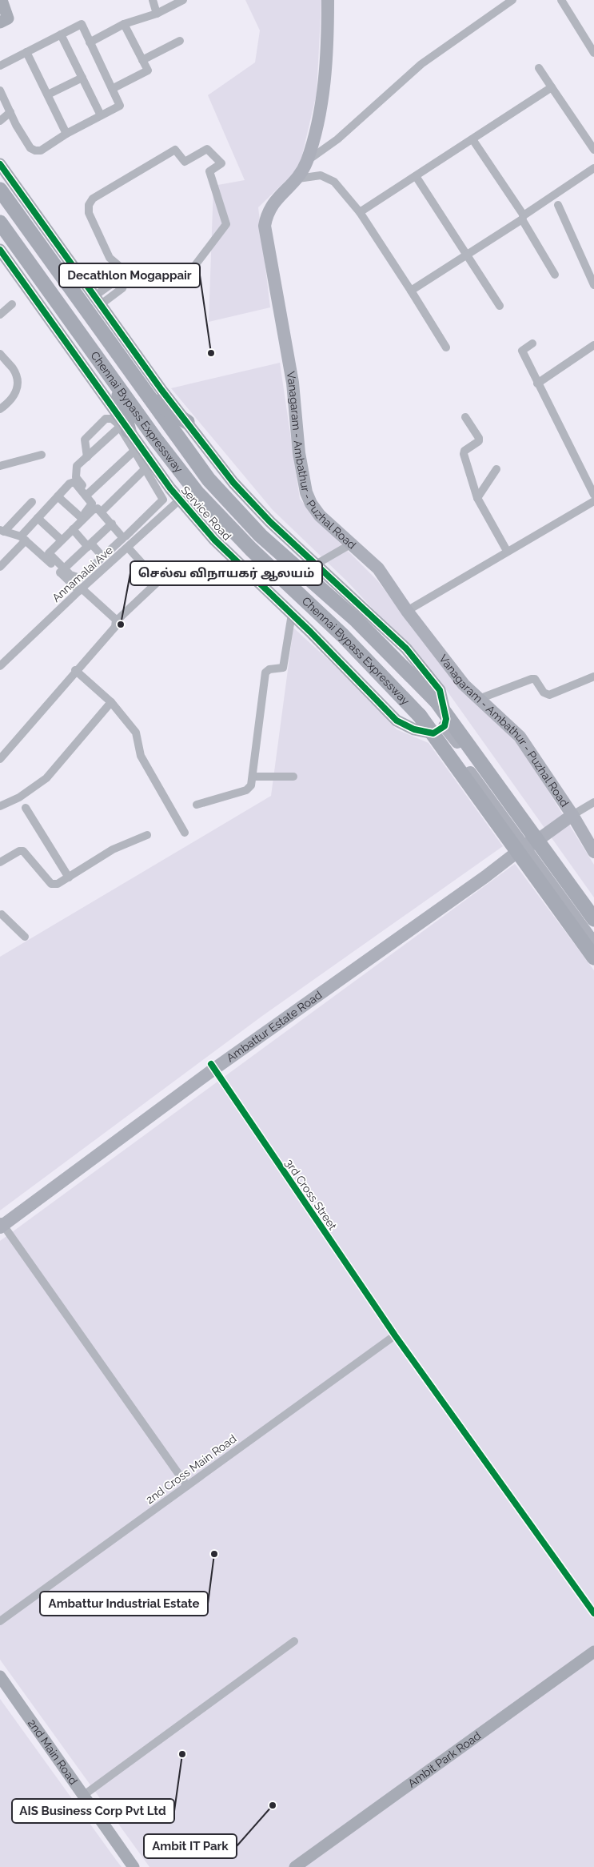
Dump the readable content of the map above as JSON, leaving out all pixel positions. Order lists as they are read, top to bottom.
{
  "streets": {
    "highway": ["Chennai Bypass Expressway"],
    "main road": ["Vanagaram - Ambathur - Puzhal Road", "Ambattur Estate Road"],
    "street": [
      "Service Road",
      "Annamalai Ave",
      "3rd Cross Street",
      "2nd Cross Main Road",
      "2nd Main Road",
      "Ambit Park Road"
    ]
  },
  "crossings": [
    ["Vanagaram - Ambathur - Puzhal Road", "Ambattur Estate Road"],
    ["Service Road", "Annamalai Ave"],
    ["Ambattur Estate Road", "3rd Cross Street"],
    ["3rd Cross Street", "2nd Cross Main Road"]
  ],
  "places": [
    "Decathlon Mogappair",
    "செல்வ விநாயகர் ஆலயம்",
    "Ambattur Industrial Estate",
    "AIS Business Corp Pvt Ltd",
    "Ambit IT Park"
  ]
}
